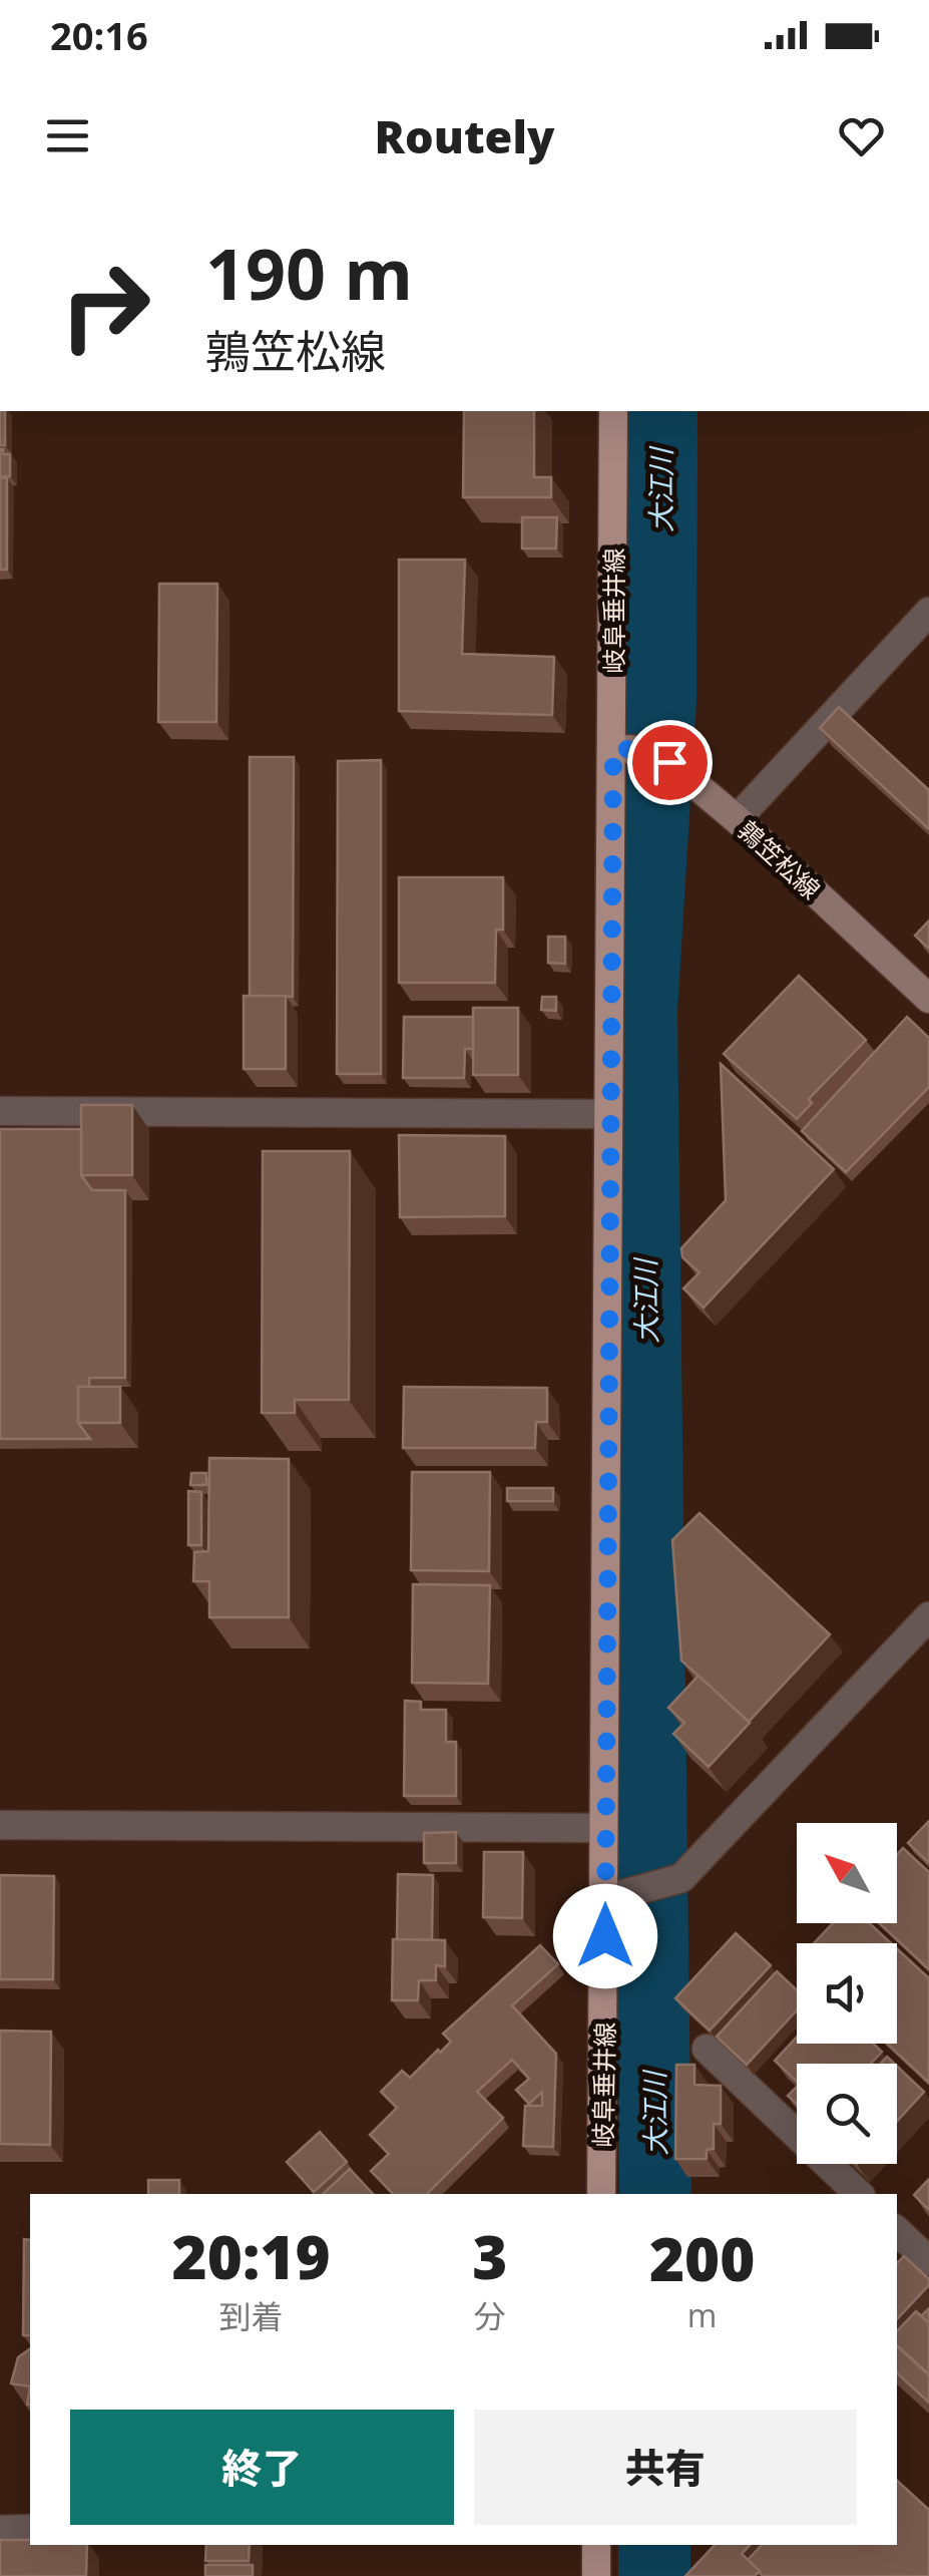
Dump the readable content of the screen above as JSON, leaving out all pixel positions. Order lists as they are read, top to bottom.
{
  "streets": {
    "main road": ["岐阜垂井線", "鶉笠松線"]
  },
  "crossings": [
    ["岐阜垂井線", "鶉笠松線"]
  ],
  "water": ["大江川"],
  "north": "top left",
  "page": {
    "status": "20:16",
    "header": "Routely",
    "turn": ["190 m", "鶉笠松線"],
    "eta": [
      "20:19",
      "到着",
      "3",
      "分",
      "200",
      "m"
    ],
    "buttons": ["終了", "共有"]
  }
}
